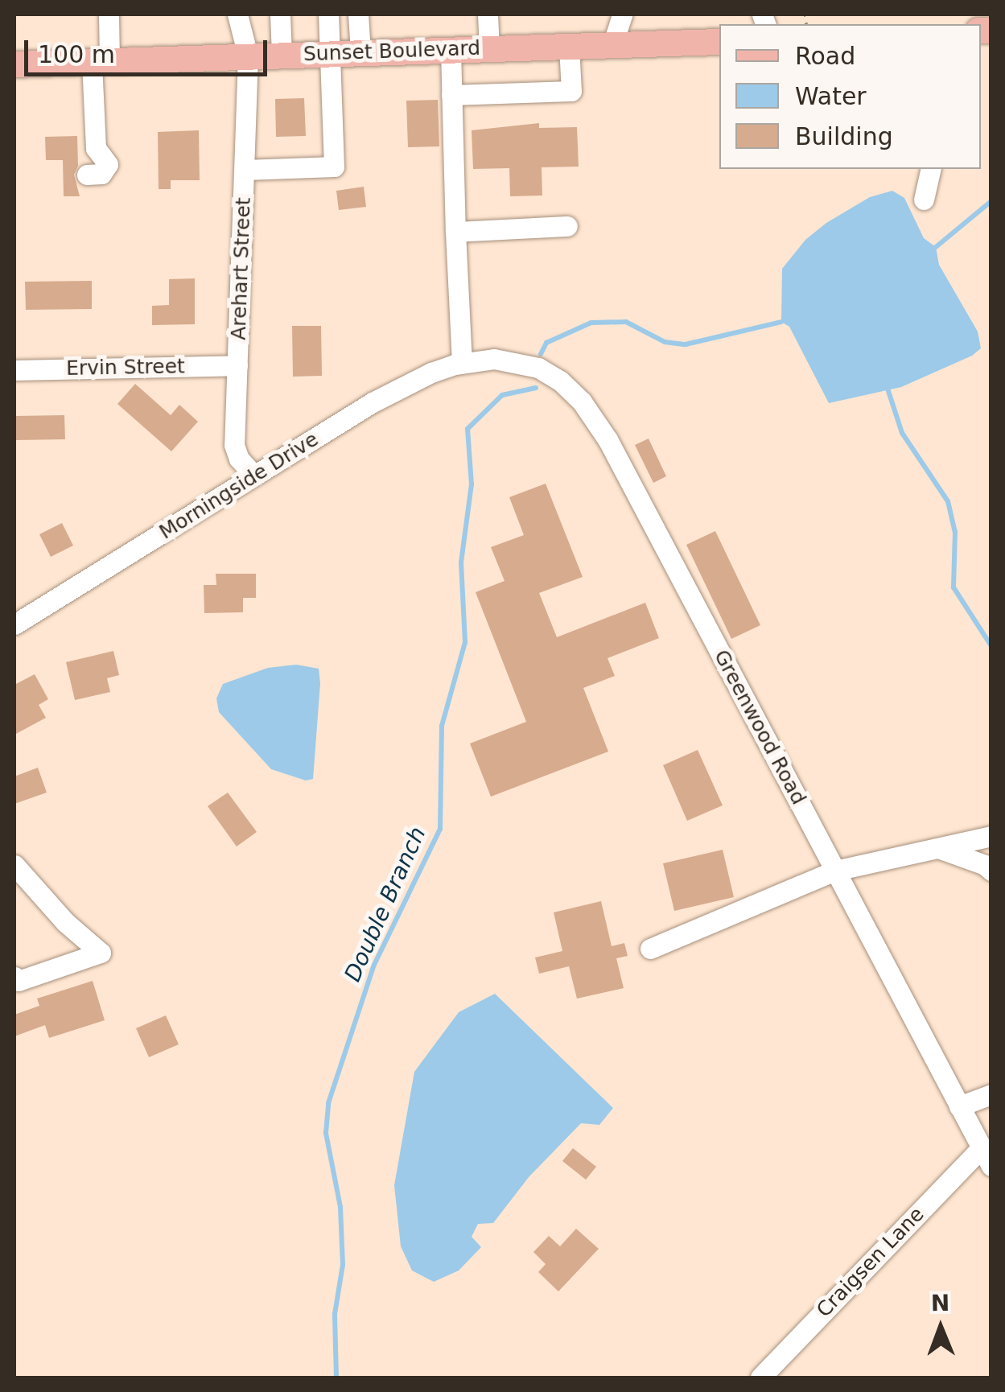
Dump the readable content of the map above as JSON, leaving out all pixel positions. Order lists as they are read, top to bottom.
{
  "streets": {
    "main road": ["Sunset Boulevard"],
    "street": [
      "Arehart Street",
      "Ervin Street",
      "Morningside Drive",
      "Greenwood Road",
      "Craigsen Lane"
    ]
  },
  "crossings": [
    ["Sunset Boulevard", "Arehart Street"],
    ["Arehart Street", "Ervin Street"],
    ["Arehart Street", "Morningside Drive"],
    ["Morningside Drive", "Greenwood Road"],
    ["Greenwood Road", "Craigsen Lane"]
  ],
  "water": ["Double Branch"],
  "legend": ["Road", "Water", "Building"],
  "scale_bar": "100 m",
  "north": "top"
}
